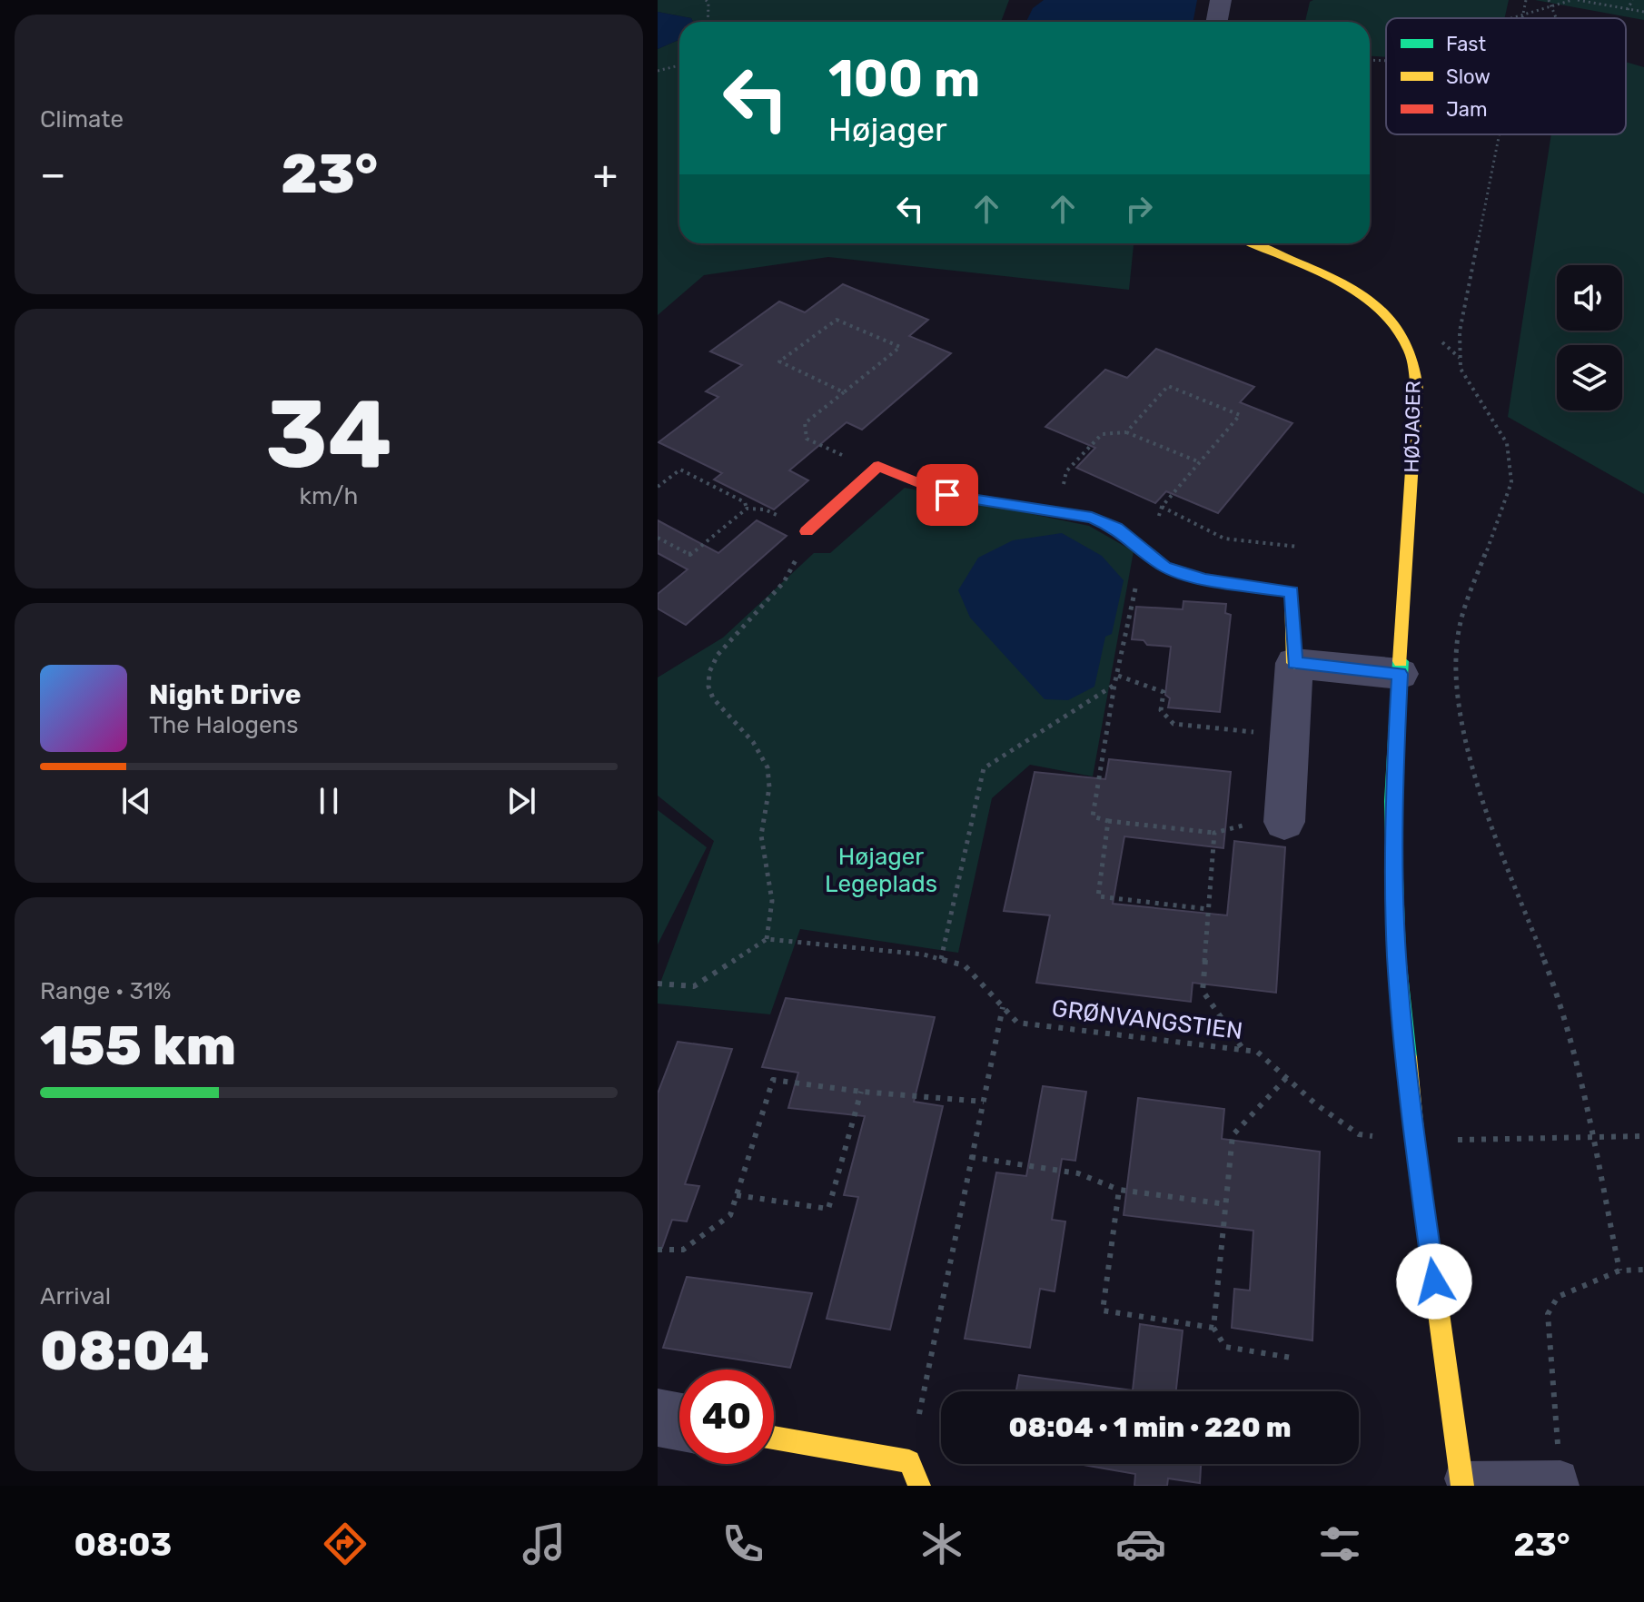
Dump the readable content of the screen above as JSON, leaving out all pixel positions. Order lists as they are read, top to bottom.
{
  "streets": {
    "street": ["HØJAGER"],
    "path": ["GRØNVANGSTIEN"]
  },
  "crossings": [
    ["HØJAGER", "GRØNVANGSTIEN"]
  ],
  "parks": ["Højager Legeplads"],
  "legend": ["Fast", "Slow", "Jam"],
  "page": {
    "tile": [
      "Climate",
      ["34", "km/h"],
      ["Range · 31%", "155 km"],
      ["Arrival", "08:04"]
    ],
    "turn": ["100 m", "Højager"],
    "heat": ["−", "23°", "+"],
    "song": ["Night Drive", "The Halogens"],
    "limit": "40",
    "trip": "08:04 · 1 min · 220 m",
    "tabs": ["08:03", "23°"]
  }
}
